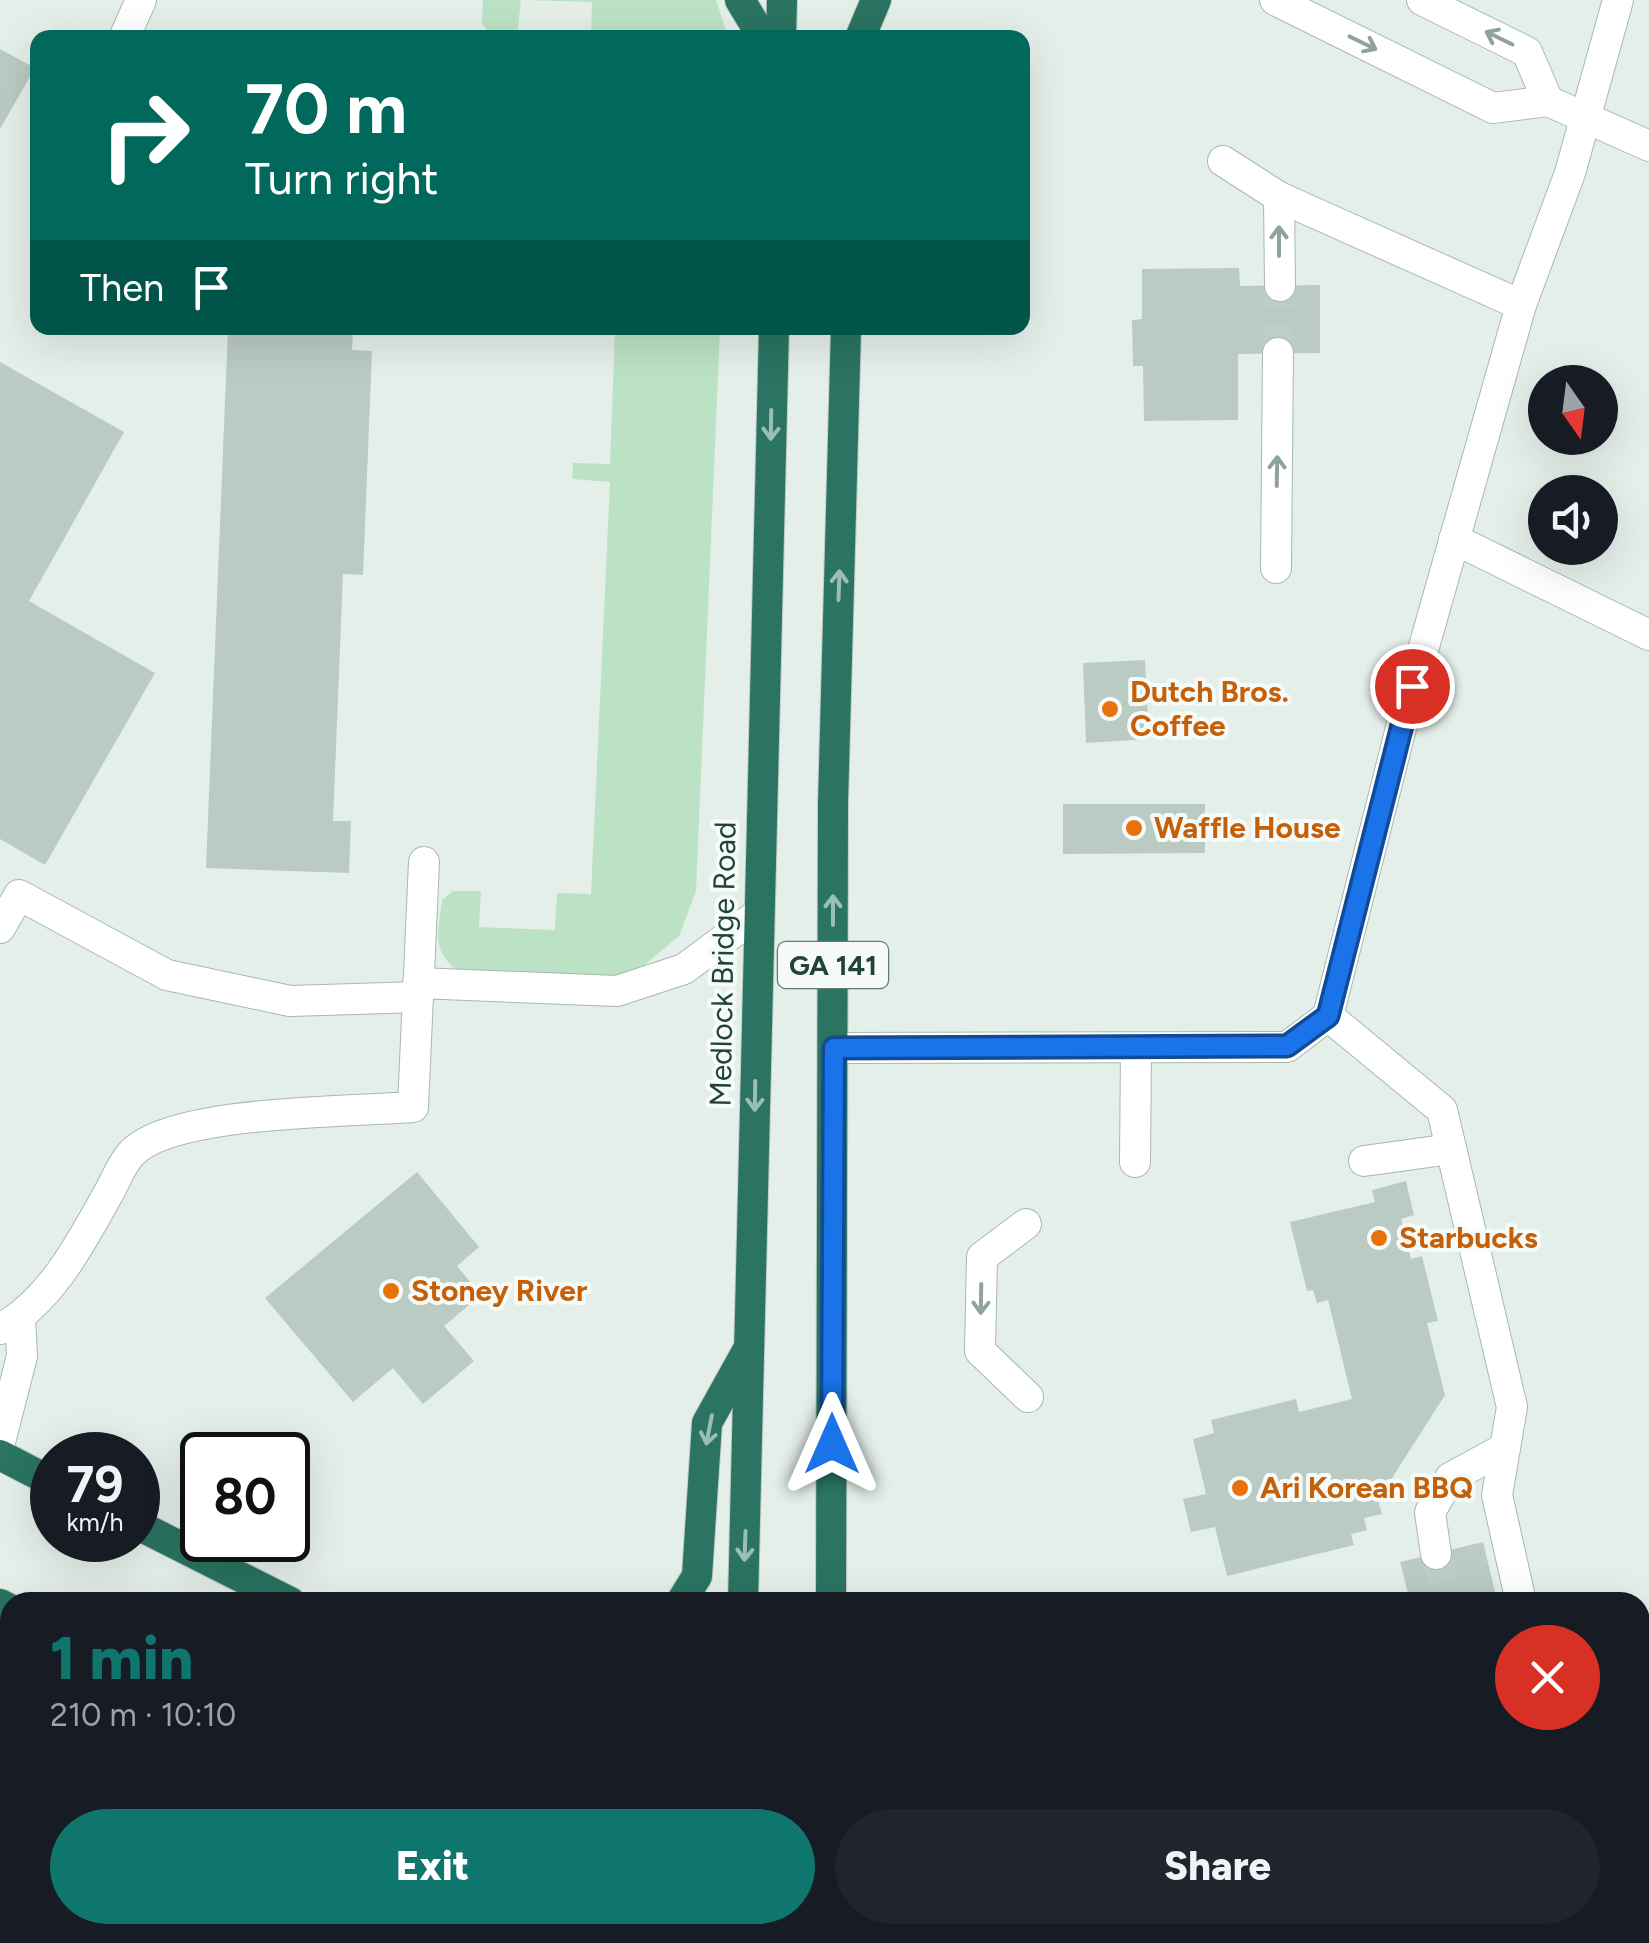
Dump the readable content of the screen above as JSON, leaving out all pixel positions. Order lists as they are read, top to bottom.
{
  "streets": {
    "highway": ["Medlock Bridge Road", "GA 141"]
  },
  "places": [
    "Dutch Bros. Coffee",
    "Waffle House",
    "Starbucks",
    "Stoney River",
    "Ari Korean BBQ"
  ],
  "north": "bottom",
  "page": {
    "turn": ["70 m", "Turn right"],
    "then": "Then",
    "speed": "79 km/h",
    "limit": "80",
    "heading": ["1 min", "210 m · 10:10"],
    "buttons": ["Exit", "Share"]
  }
}
